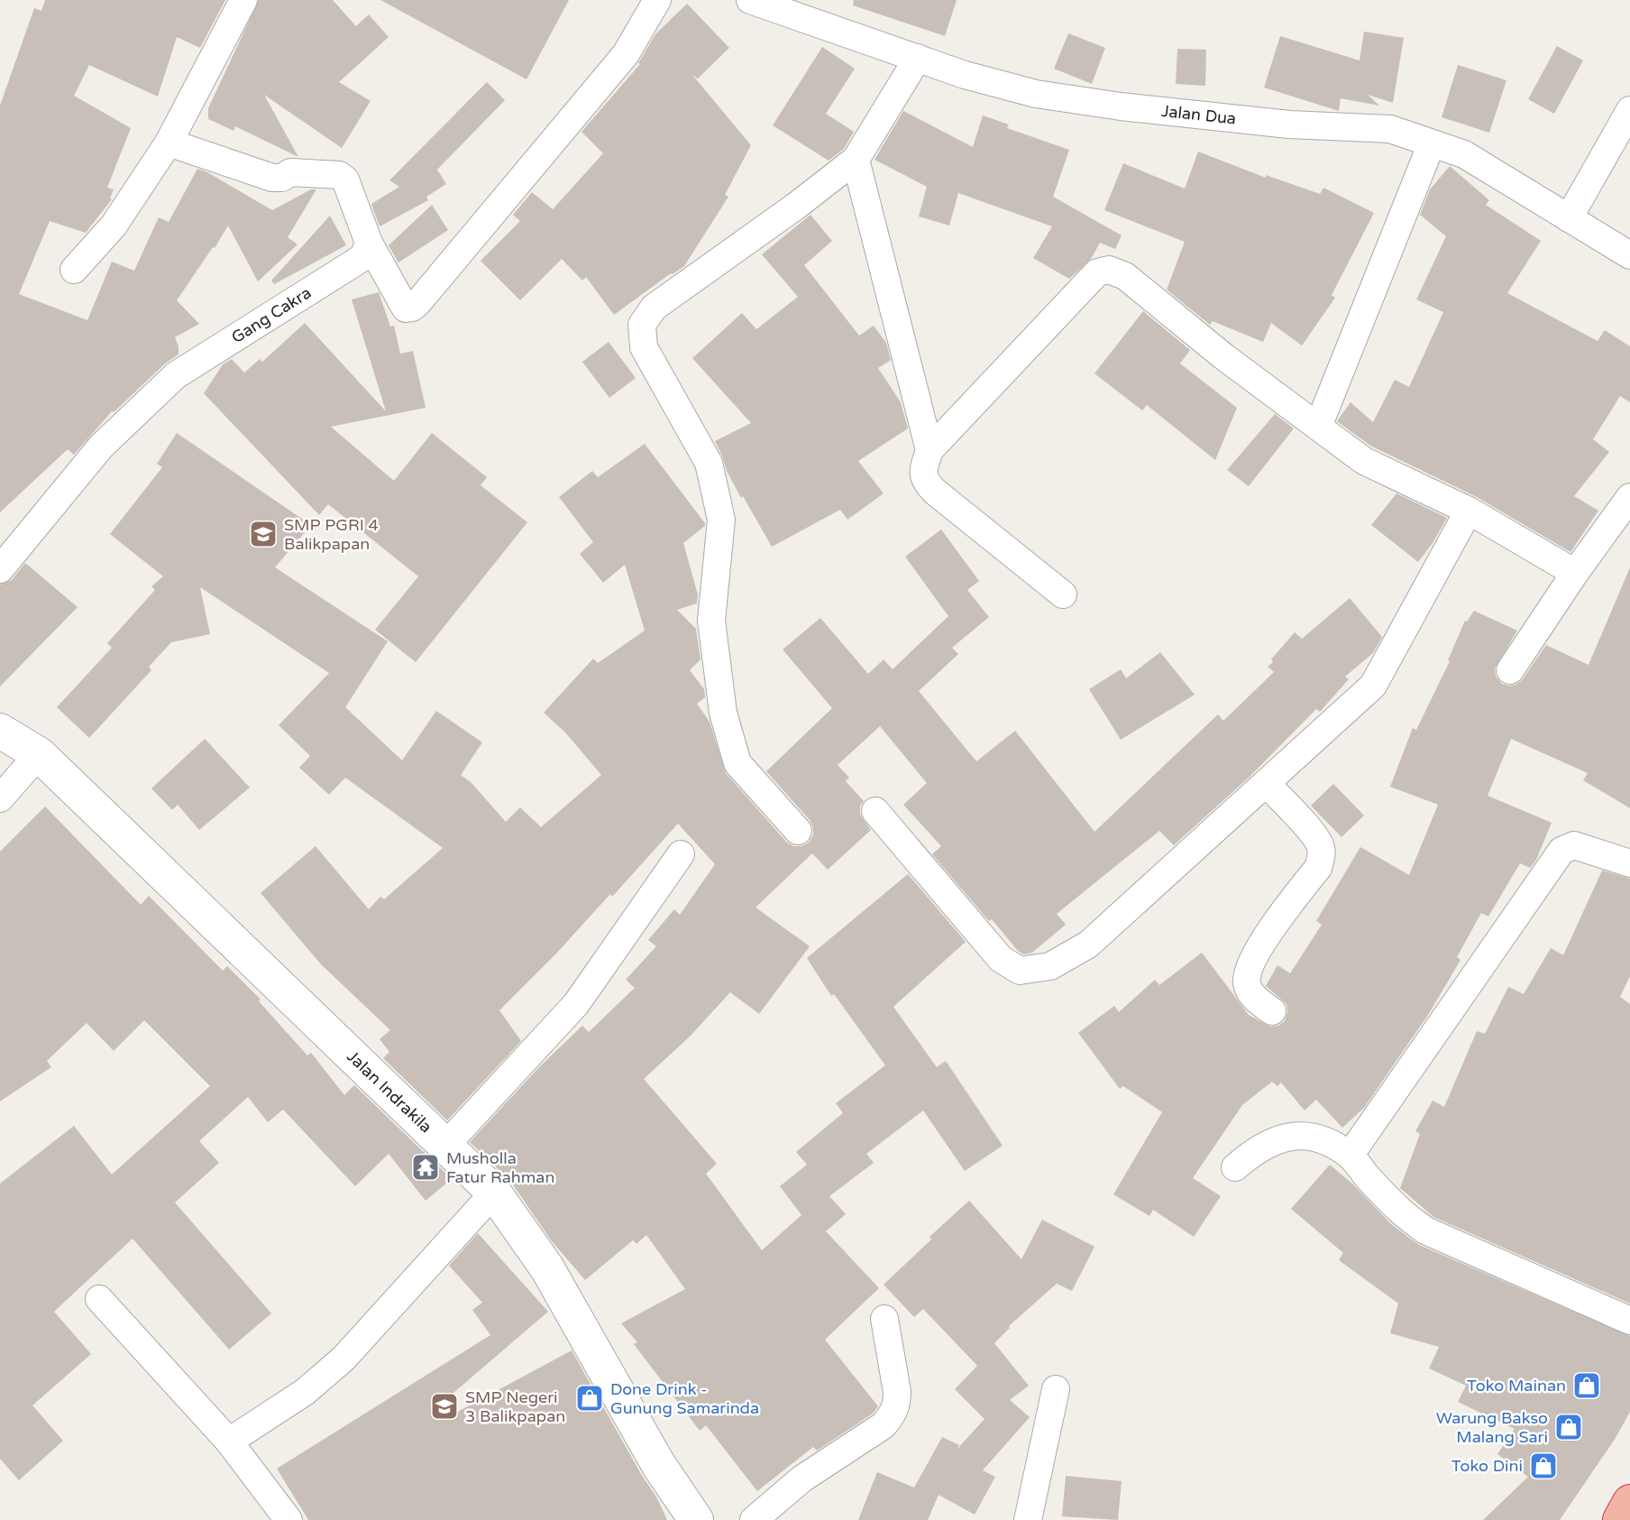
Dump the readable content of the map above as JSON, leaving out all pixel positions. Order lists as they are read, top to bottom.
{
  "streets": {
    "street": ["Jalan Dua", "Gang Cakra", "Jalan Indrakila"]
  },
  "places": {
    "school or university": ["SMP PGRI 4 Balikpapan", "SMP Negeri 3 Balikpapan"],
    "temple": ["Musholla Fatur Rahman"],
    "shop": [
      "Toko Mainan",
      "Done Drink - Gunung Samarinda",
      "Warung Bakso Malang Sari",
      "Toko Dini"
    ]
  }
}
